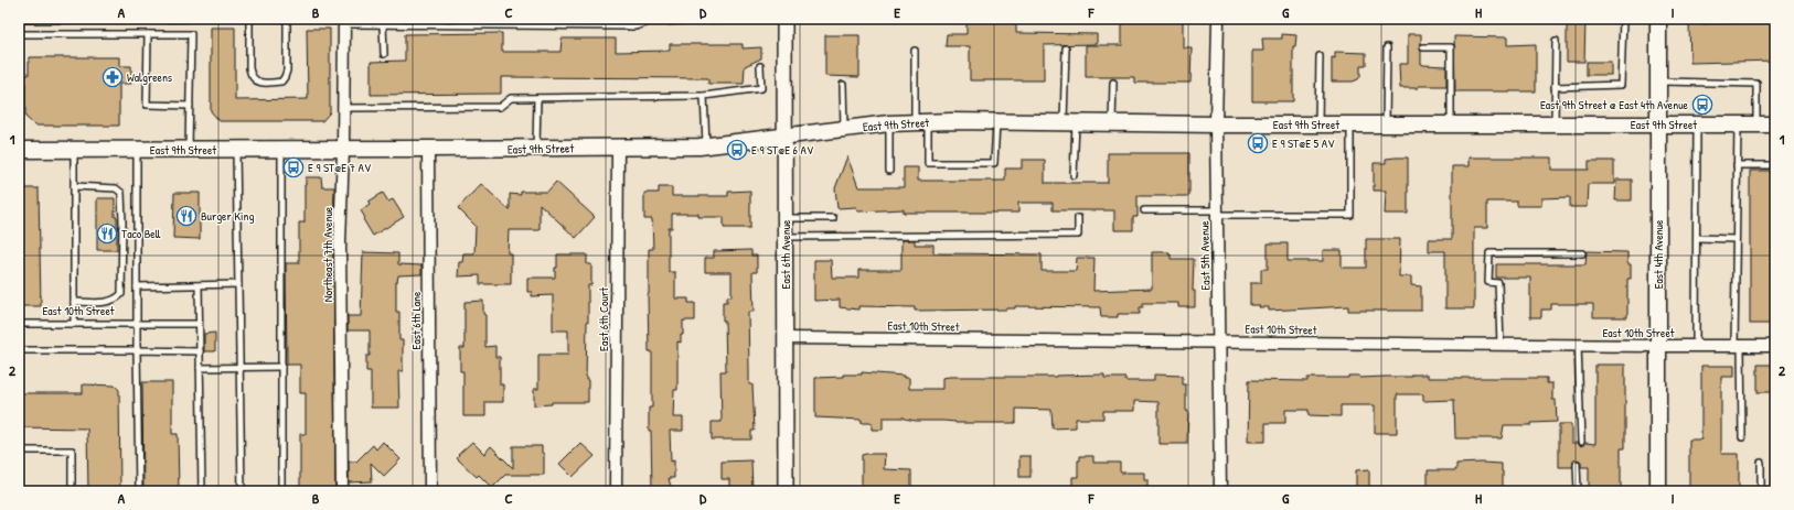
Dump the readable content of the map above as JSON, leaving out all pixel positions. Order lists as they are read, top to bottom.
{
  "streets": {
    "main road": ["East 9th Street", "East 4th Avenue"],
    "street": [
      "Northeast 7th Avenue",
      "East 6th Avenue",
      "East 5th Avenue",
      "East 10th Street",
      "East 6th Court",
      "East 6th Lane"
    ]
  },
  "crossings": [
    ["East 9th Street", "Northeast 7th Avenue"],
    ["East 9th Street", "East 6th Avenue"],
    ["East 9th Street", "East 4th Avenue"],
    ["East 9th Street", "East 5th Avenue"],
    ["East 9th Street", "East 6th Court"],
    ["East 9th Street", "East 6th Lane"],
    ["East 6th Avenue", "East 10th Street"],
    ["East 4th Avenue", "East 10th Street"],
    ["East 5th Avenue", "East 10th Street"]
  ],
  "places": {
    "pharmacy": ["Walgreens"],
    "bus stop": [
      "East 9th Street @ East 4th Avenue",
      "E 9 ST@E 5 AV",
      "E 9 ST@E 6 AV",
      "E 9 ST@E 7 AV"
    ],
    "restaurant": ["Burger King", "Taco Bell"]
  },
  "grid": {
    "columns": [
      "A",
      "B",
      "C",
      "D",
      "E",
      "F",
      "G",
      "H",
      "I"
    ],
    "rows": ["1", "2"]
  }
}
